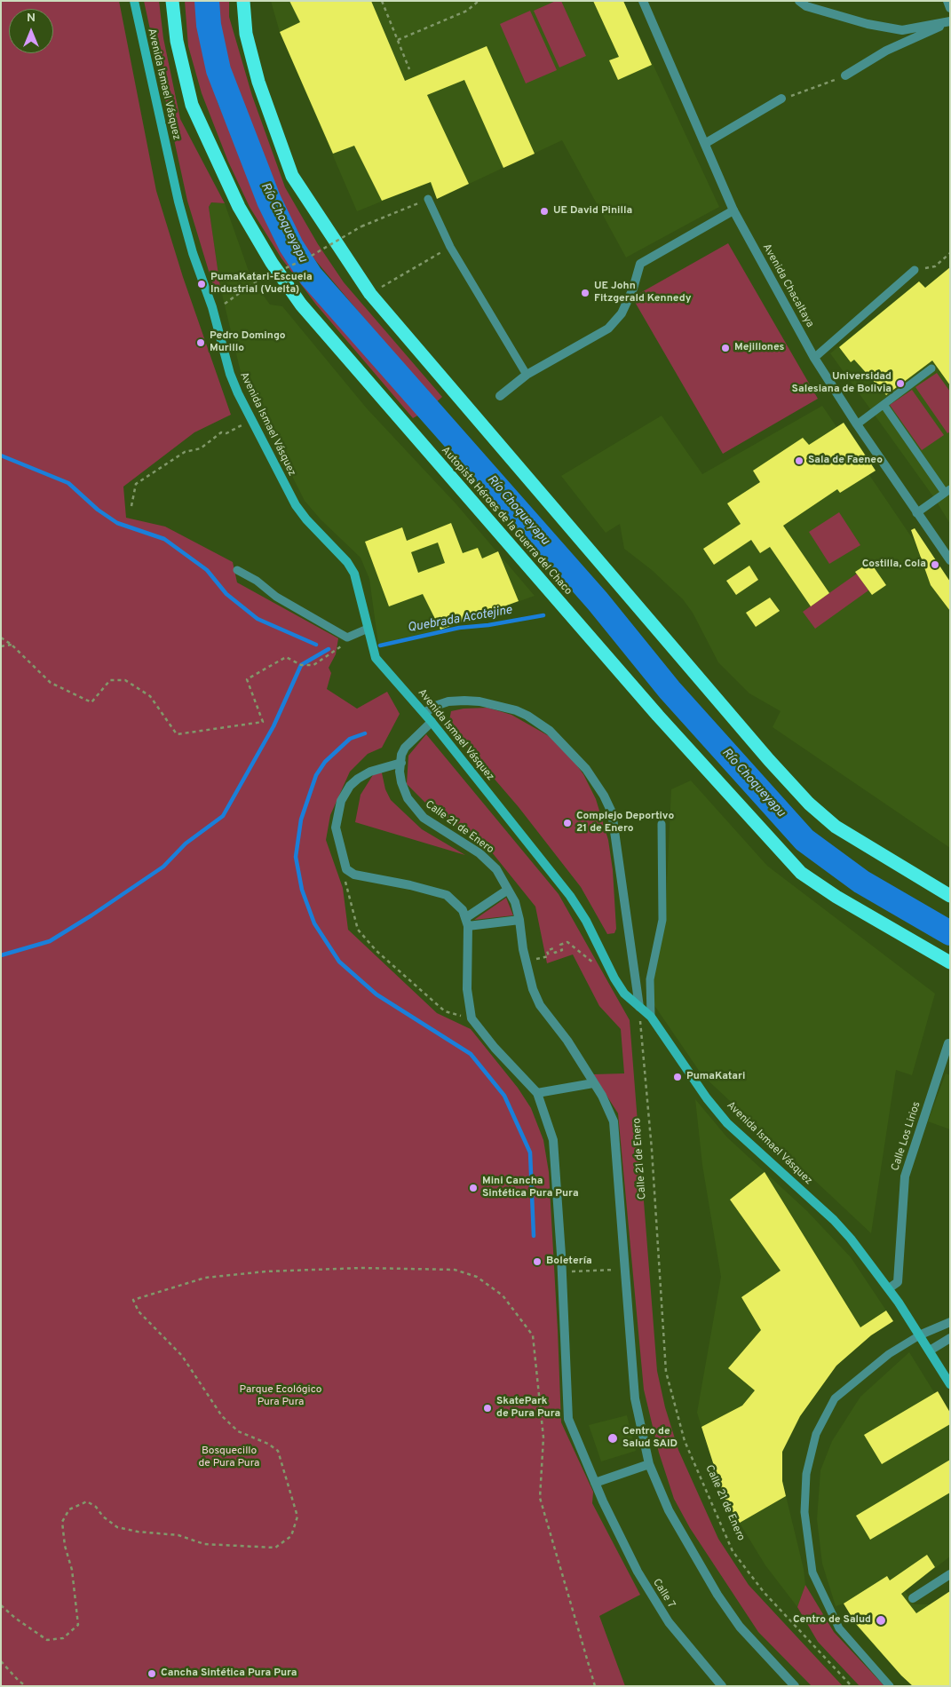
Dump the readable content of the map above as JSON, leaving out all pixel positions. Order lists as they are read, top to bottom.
{
  "streets": {
    "highway": ["Autopista Héroes de la Guerra del Chaco"],
    "main road": ["Avenida Ismael Vásquez"],
    "street": [
      "Avenida Chacaltaya",
      "Calle 21 de Enero",
      "Calle Los Lirios",
      "Calle 7"
    ]
  },
  "crossings": [
    ["Avenida Ismael Vásquez", "Calle 21 de Enero"],
    ["Avenida Ismael Vásquez", "Calle Los Lirios"]
  ],
  "water": ["Río Choqueyapu", "Quebrada Acotejine"],
  "parks": ["Parque Ecológico Pura Pura", "Bosquecillo de Pura Pura"],
  "places": [
    "UE David Pinilla",
    "PumaKatari-Escuela Industrial (Vuelta)",
    "UE John Fitzgerald Kennedy",
    "Pedro Domingo Murillo",
    "Mejillones",
    "Universidad Salesiana de Bolivia",
    "Sala de Faeneo",
    "Costilla, Cola",
    "Complejo Deportivo 21 de Enero",
    "PumaKatari",
    "Mini Cancha Sintética Pura Pura",
    "Boletería",
    "SkatePark de Pura Pura",
    "Centro de Salud SAID",
    "Centro de Salud",
    "Cancha Sintética Pura Pura"
  ],
  "north": "top"
}
